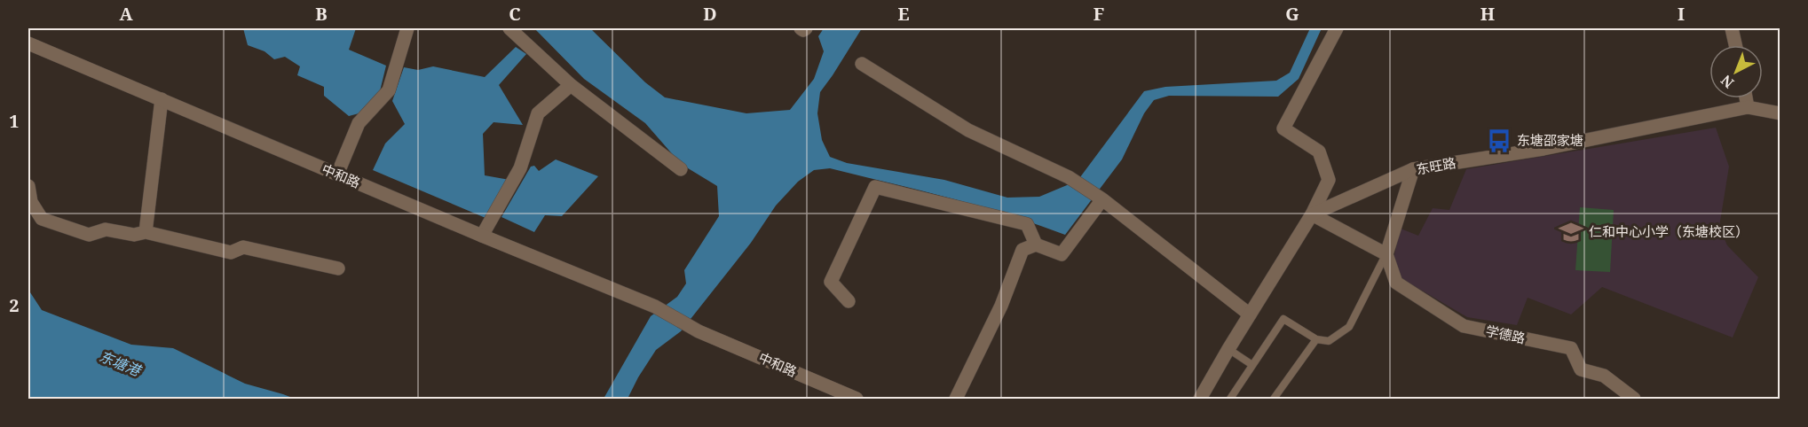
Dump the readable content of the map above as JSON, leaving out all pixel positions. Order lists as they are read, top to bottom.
{
  "streets": {
    "street": ["东旺路", "中和路", "学德路"]
  },
  "water": ["东塘港"],
  "places": {
    "bus stop": ["东塘邵家塘"],
    "school or university": ["仁和中心小学（东塘校区）"]
  },
  "north": "bottom left",
  "grid": {
    "columns": [
      "A",
      "B",
      "C",
      "D",
      "E",
      "F",
      "G",
      "H",
      "I"
    ],
    "rows": ["1", "2"]
  }
}
